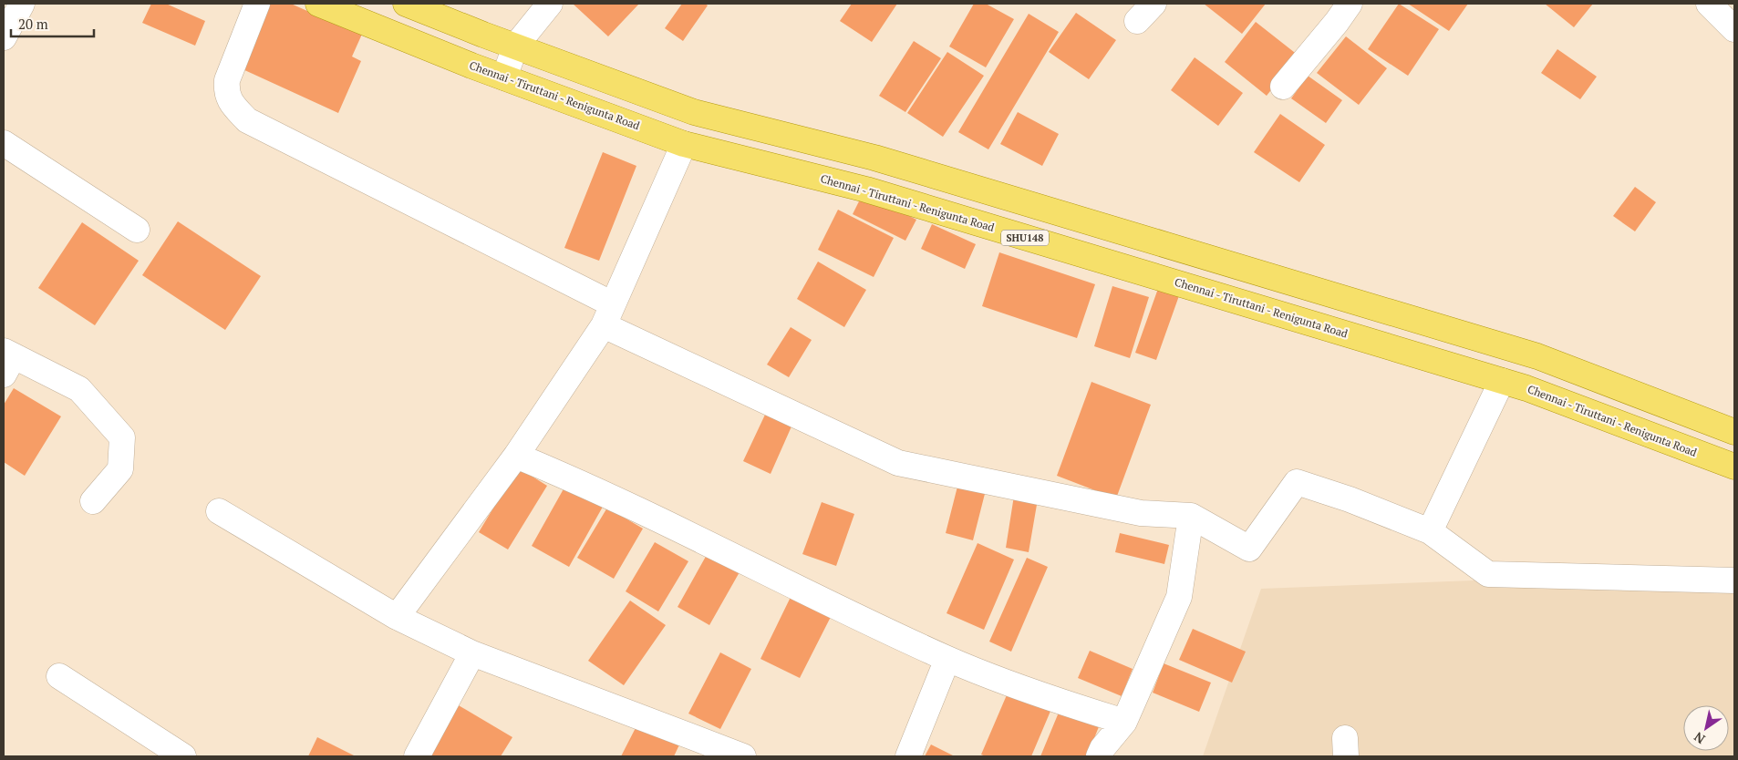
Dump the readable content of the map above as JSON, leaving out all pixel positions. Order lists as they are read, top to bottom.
{
  "streets": {
    "main road": ["Chennai - Tiruttani - Renigunta Road", "SHU148"]
  },
  "scale_bar": "20 m",
  "north": "bottom left"
}
